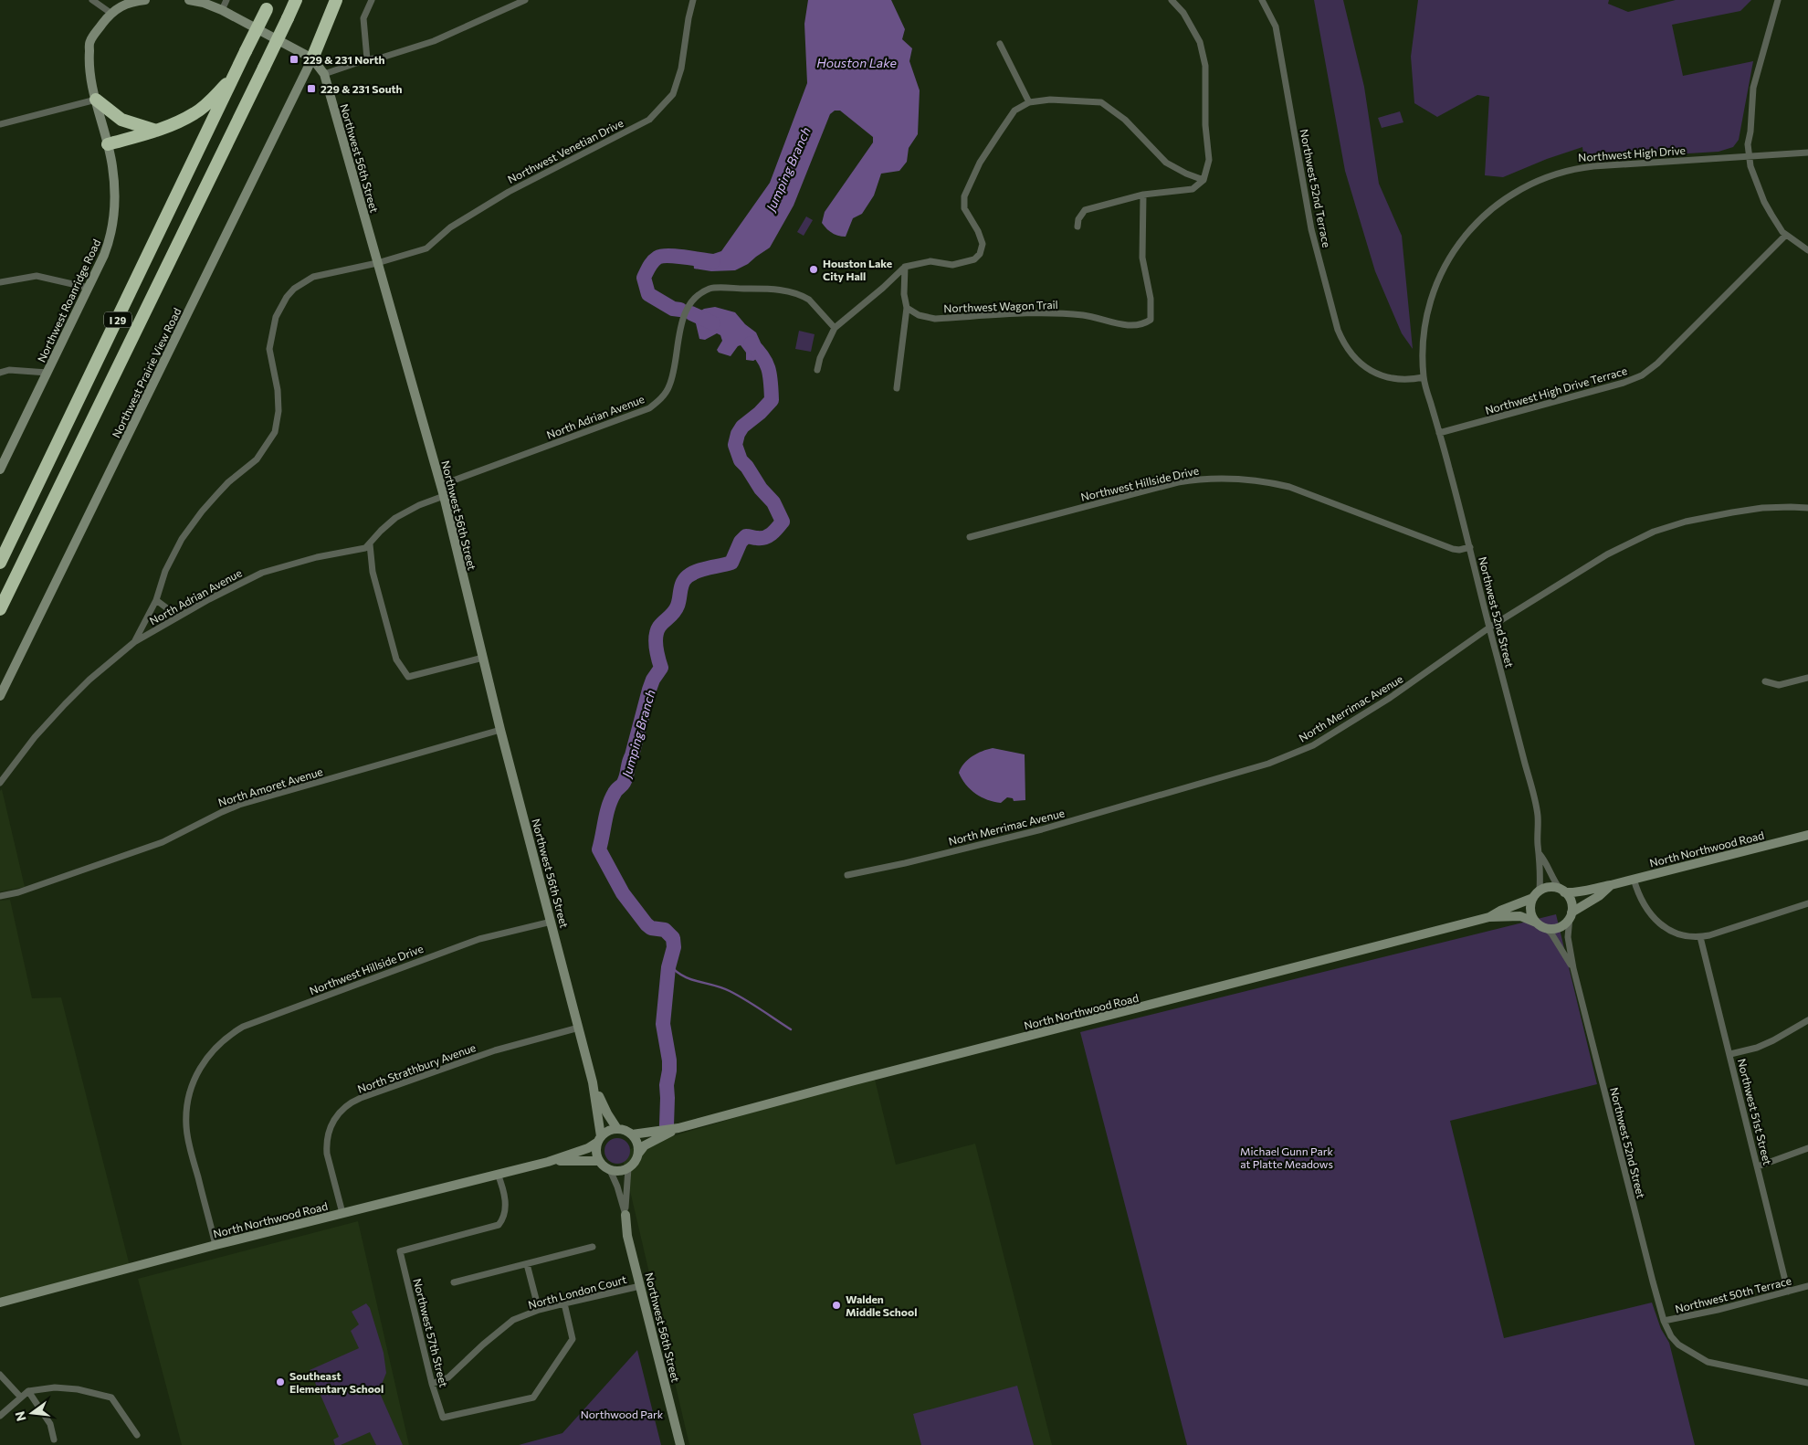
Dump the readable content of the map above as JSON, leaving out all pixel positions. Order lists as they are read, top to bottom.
{
  "streets": {
    "highway": ["I 29"],
    "street": [
      "Northwest Venetian Drive",
      "Northwest High Drive",
      "Northwest 56th Street",
      "Northwest 52nd Terrace",
      "Northwest Roanridge Road",
      "Northwest Wagon Trail",
      "Northwest Prairie View Road",
      "Northwest High Drive Terrace",
      "North Adrian Avenue",
      "Northwest Hillside Drive",
      "Northwest 52nd Street",
      "North Merrimac Avenue",
      "North Amoret Avenue",
      "North Northwood Road",
      "North Strathbury Avenue",
      "Northwest 51st Street",
      "North London Court",
      "Northwest 50th Terrace",
      "Northwest 57th Street"
    ]
  },
  "crossings": [
    ["Northwest Venetian Drive", "Northwest 56th Street"],
    ["Northwest Venetian Drive", "North Adrian Avenue"],
    ["Northwest High Drive", "Northwest 52nd Terrace"],
    ["Northwest High Drive", "Northwest 52nd Street"],
    ["Northwest 56th Street", "Northwest Prairie View Road"],
    ["Northwest 56th Street", "North Adrian Avenue"],
    ["Northwest 56th Street", "Northwest Hillside Drive"],
    ["Northwest 56th Street", "North Amoret Avenue"],
    ["Northwest 56th Street", "North Northwood Road"],
    ["Northwest 56th Street", "North Strathbury Avenue"],
    ["Northwest 56th Street", "North London Court"],
    ["Northwest 52nd Terrace", "Northwest 52nd Street"],
    ["Northwest High Drive Terrace", "Northwest 52nd Street"],
    ["Northwest Hillside Drive", "Northwest 52nd Street"],
    ["Northwest Hillside Drive", "North Northwood Road"],
    ["Northwest 52nd Street", "North Merrimac Avenue"],
    ["Northwest 52nd Street", "North Northwood Road"],
    ["Northwest 52nd Street", "Northwest 50th Terrace"],
    ["North Northwood Road", "North Strathbury Avenue"],
    ["North Northwood Road", "Northwest 57th Street"],
    ["Northwest 51st Street", "Northwest 50th Terrace"],
    ["North London Court", "Northwest 57th Street"]
  ],
  "water": ["Houston Lake", "Jumping Branch"],
  "parks": ["Michael Gunn Park at Platte Meadows", "Northwood Park"],
  "places": {
    "transit": ["229 & 231 North", "229 & 231 South"],
    "other": ["Houston Lake City Hall", "Walden Middle School", "Southeast Elementary School"]
  },
  "north": "left"
}
